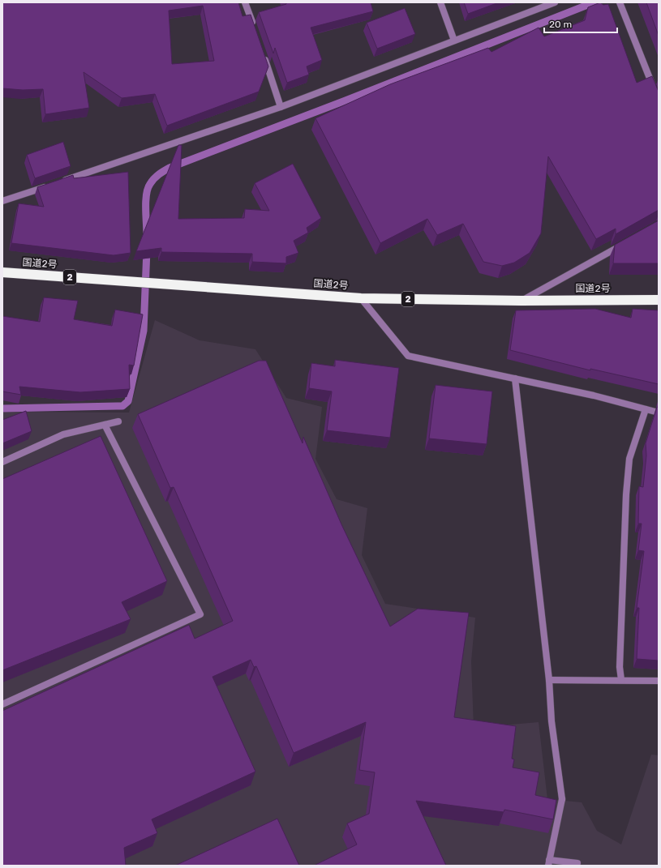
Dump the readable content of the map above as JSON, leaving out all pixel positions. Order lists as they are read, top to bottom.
{
  "streets": {
    "highway": ["国道2号", "2"]
  },
  "scale_bar": "20 m"
}
